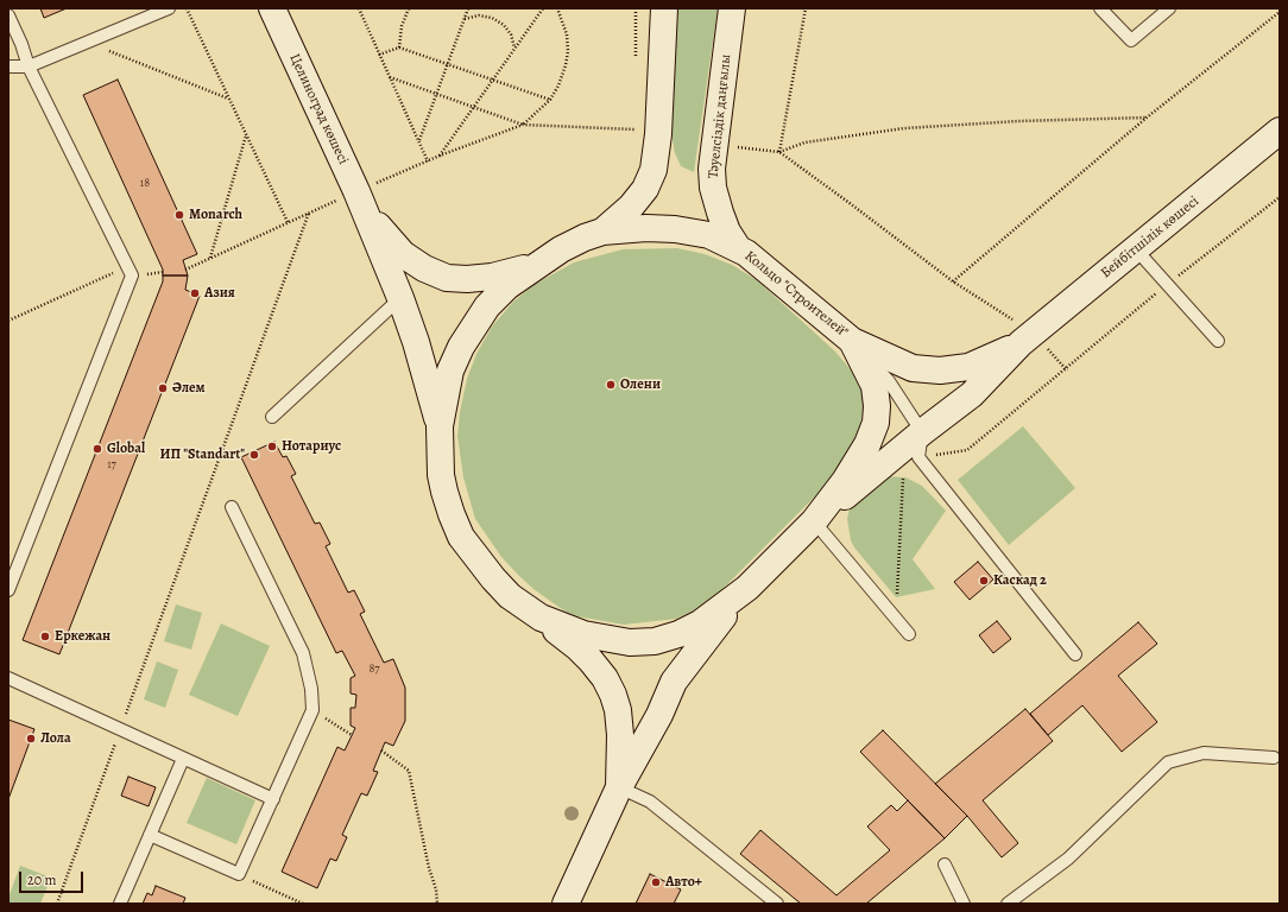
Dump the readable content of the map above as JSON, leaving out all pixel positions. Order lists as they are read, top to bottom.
{
  "streets": {
    "street": [
      "Целиноград көшесі",
      "Тәуелсіздік даңғылы",
      "Бейбітшілік көшесі",
      "Кольцо \"Строителей\""
    ]
  },
  "crossings": [
    ["Тәуелсіздік даңғылы", "Кольцо \"Строителей\""]
  ],
  "places": [
    "Monarch",
    "Азия",
    "Олени",
    "Әлем",
    "Нотариус",
    "Global",
    "ИП \"Standart\"",
    "Каскад 2",
    "Еркежан",
    "Лола",
    "Авто+"
  ],
  "house_numbers": ["18", "17", "87"],
  "scale_bar": "20 m"
}
